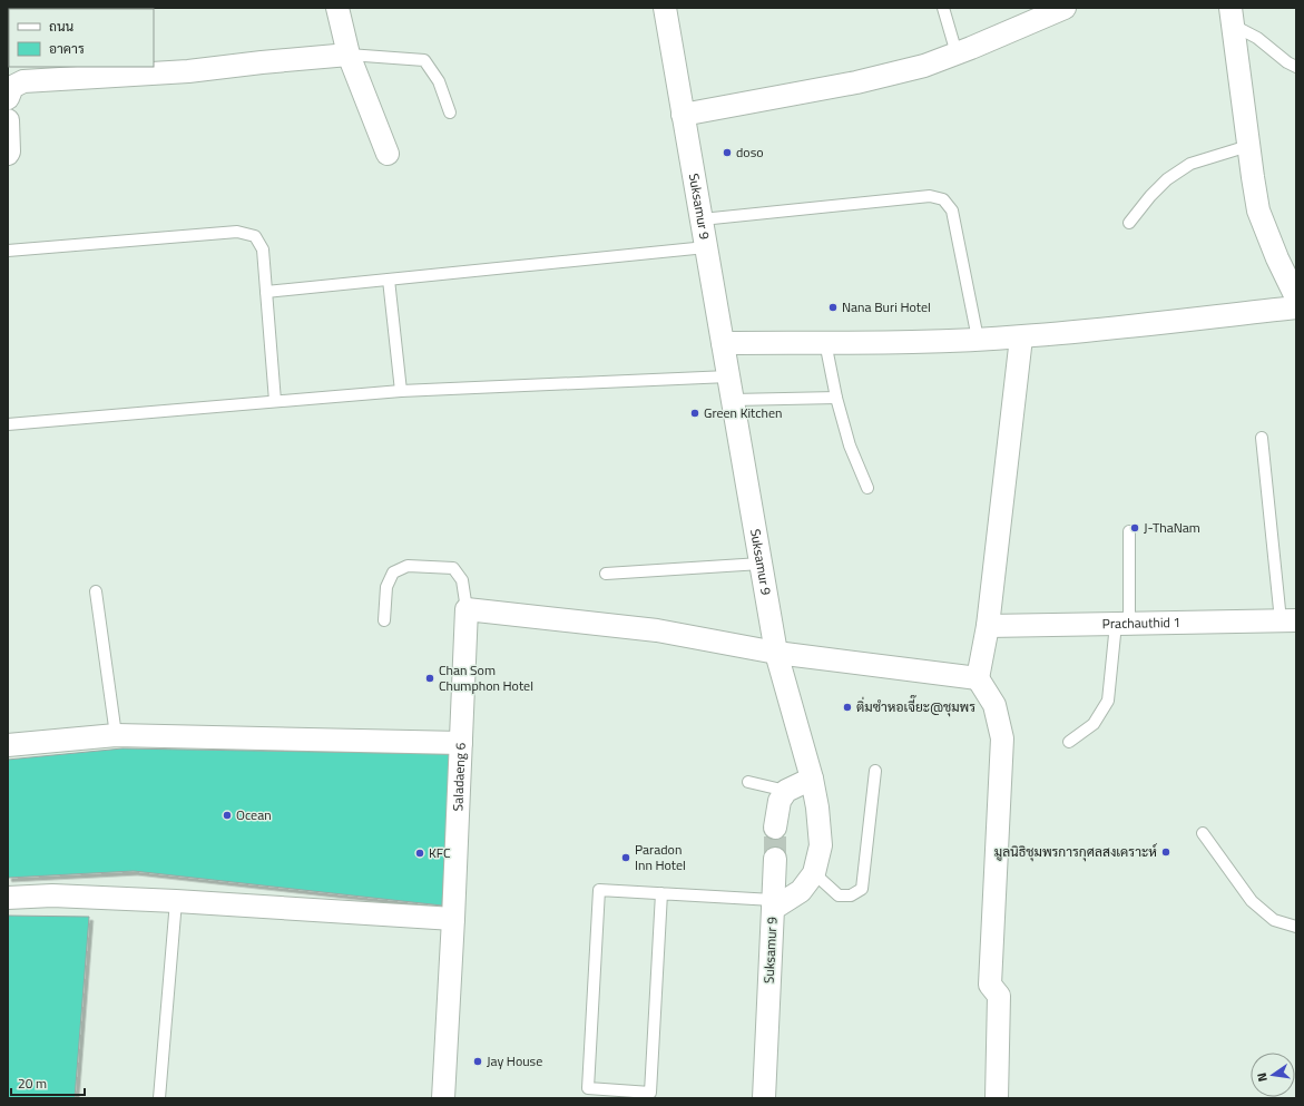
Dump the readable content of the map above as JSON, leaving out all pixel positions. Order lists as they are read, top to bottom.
{
  "streets": {
    "street": ["Suksamur 9", "Prachauthid 1", "Saladaeng 6"]
  },
  "places": [
    "doso",
    "Nana Buri Hotel",
    "Green Kitchen",
    "J-ThaNam",
    "Chan Som Chumphon Hotel",
    "ติ่มซำหอเจี๊ยะ@ชุมพร",
    "Ocean",
    "มูลนิธิชุมพรการกุศลสงเคราะห์",
    "KFC",
    "Paradon Inn Hotel",
    "Jay House"
  ],
  "legend": ["ถนน", "อาคาร"],
  "scale_bar": "20 m",
  "north": "left"
}
